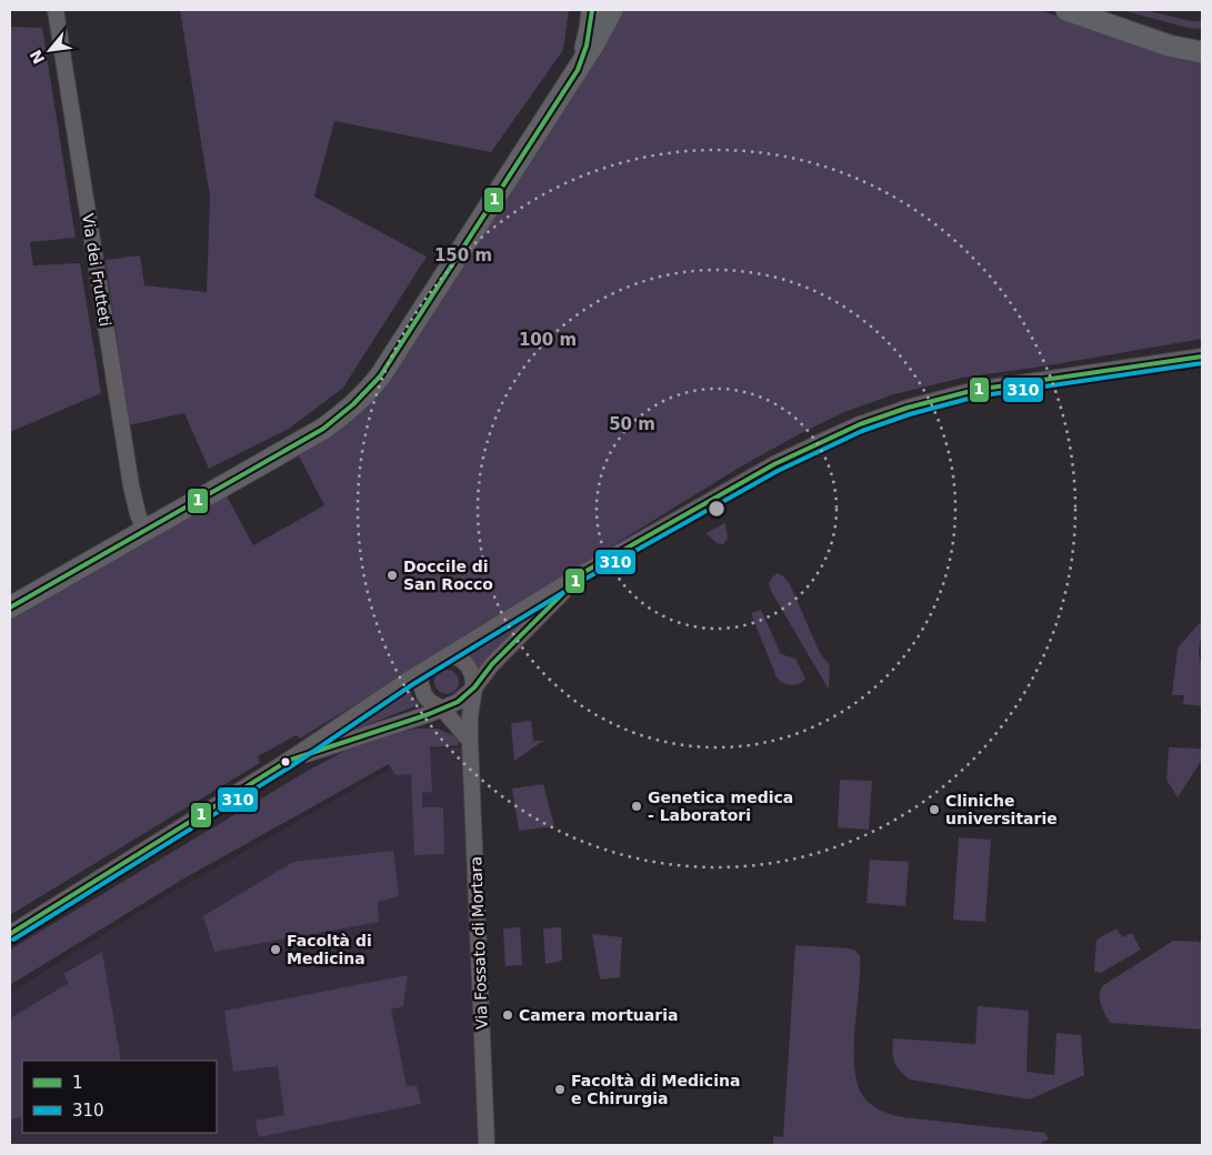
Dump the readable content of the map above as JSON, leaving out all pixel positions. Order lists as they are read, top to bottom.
{
  "streets": {
    "street": ["Via dei Frutteti", "Via Fossato di Mortara"]
  },
  "places": [
    "Doccile di San Rocco",
    "Genetica medica - Laboratori",
    "Cliniche universitarie",
    "Facoltà di Medicina",
    "Camera mortuaria",
    "Facoltà di Medicina e Chirurgia"
  ],
  "lines": ["transit line 1", "transit line 310"],
  "legend": ["1", "310"],
  "north": "bottom left",
  "rings": ["150 m", "100 m", "50 m"]
}
